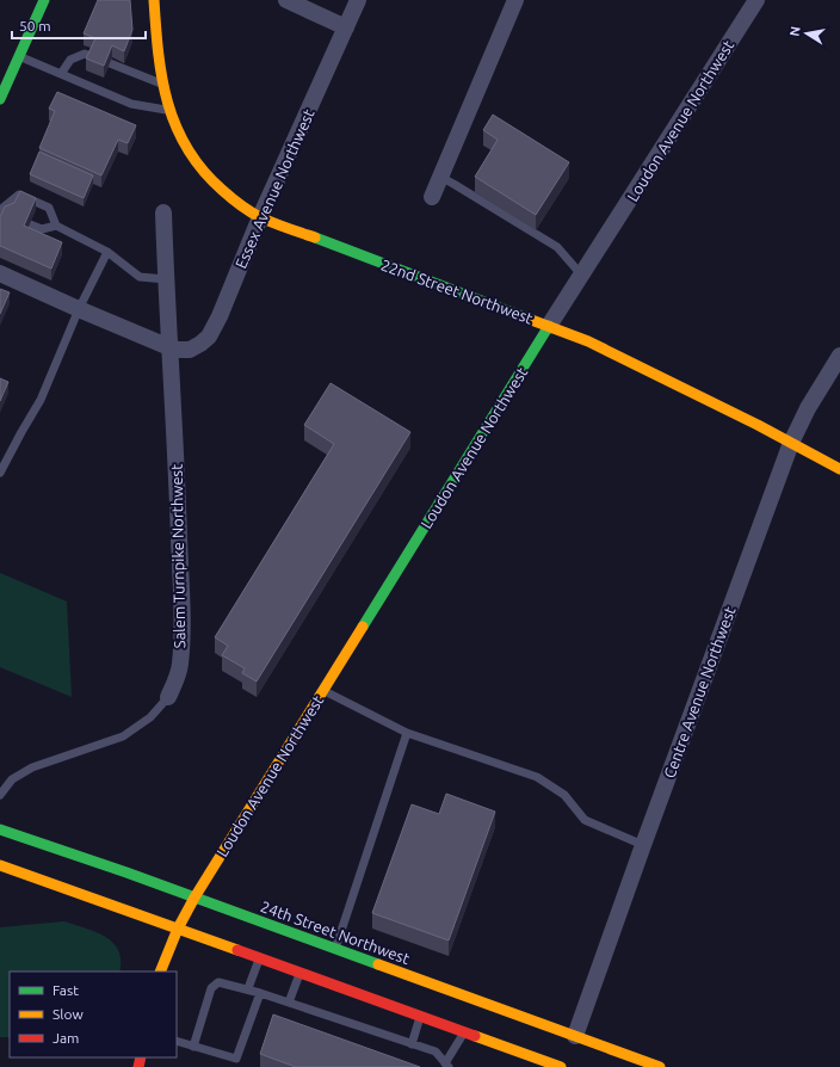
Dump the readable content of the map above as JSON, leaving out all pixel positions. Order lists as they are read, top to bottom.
{
  "streets": {
    "street": [
      "Loudon Avenue Northwest",
      "Essex Avenue Northwest",
      "22nd Street Northwest",
      "Salem Turnpike Northwest",
      "Centre Avenue Northwest",
      "24th Street Northwest"
    ]
  },
  "crossings": [
    ["Loudon Avenue Northwest", "22nd Street Northwest"],
    ["Loudon Avenue Northwest", "24th Street Northwest"],
    ["Essex Avenue Northwest", "22nd Street Northwest"],
    ["Essex Avenue Northwest", "Salem Turnpike Northwest"],
    ["22nd Street Northwest", "Centre Avenue Northwest"],
    ["Centre Avenue Northwest", "24th Street Northwest"]
  ],
  "legend": ["Fast", "Slow", "Jam"],
  "scale_bar": "50 m",
  "north": "left"
}
